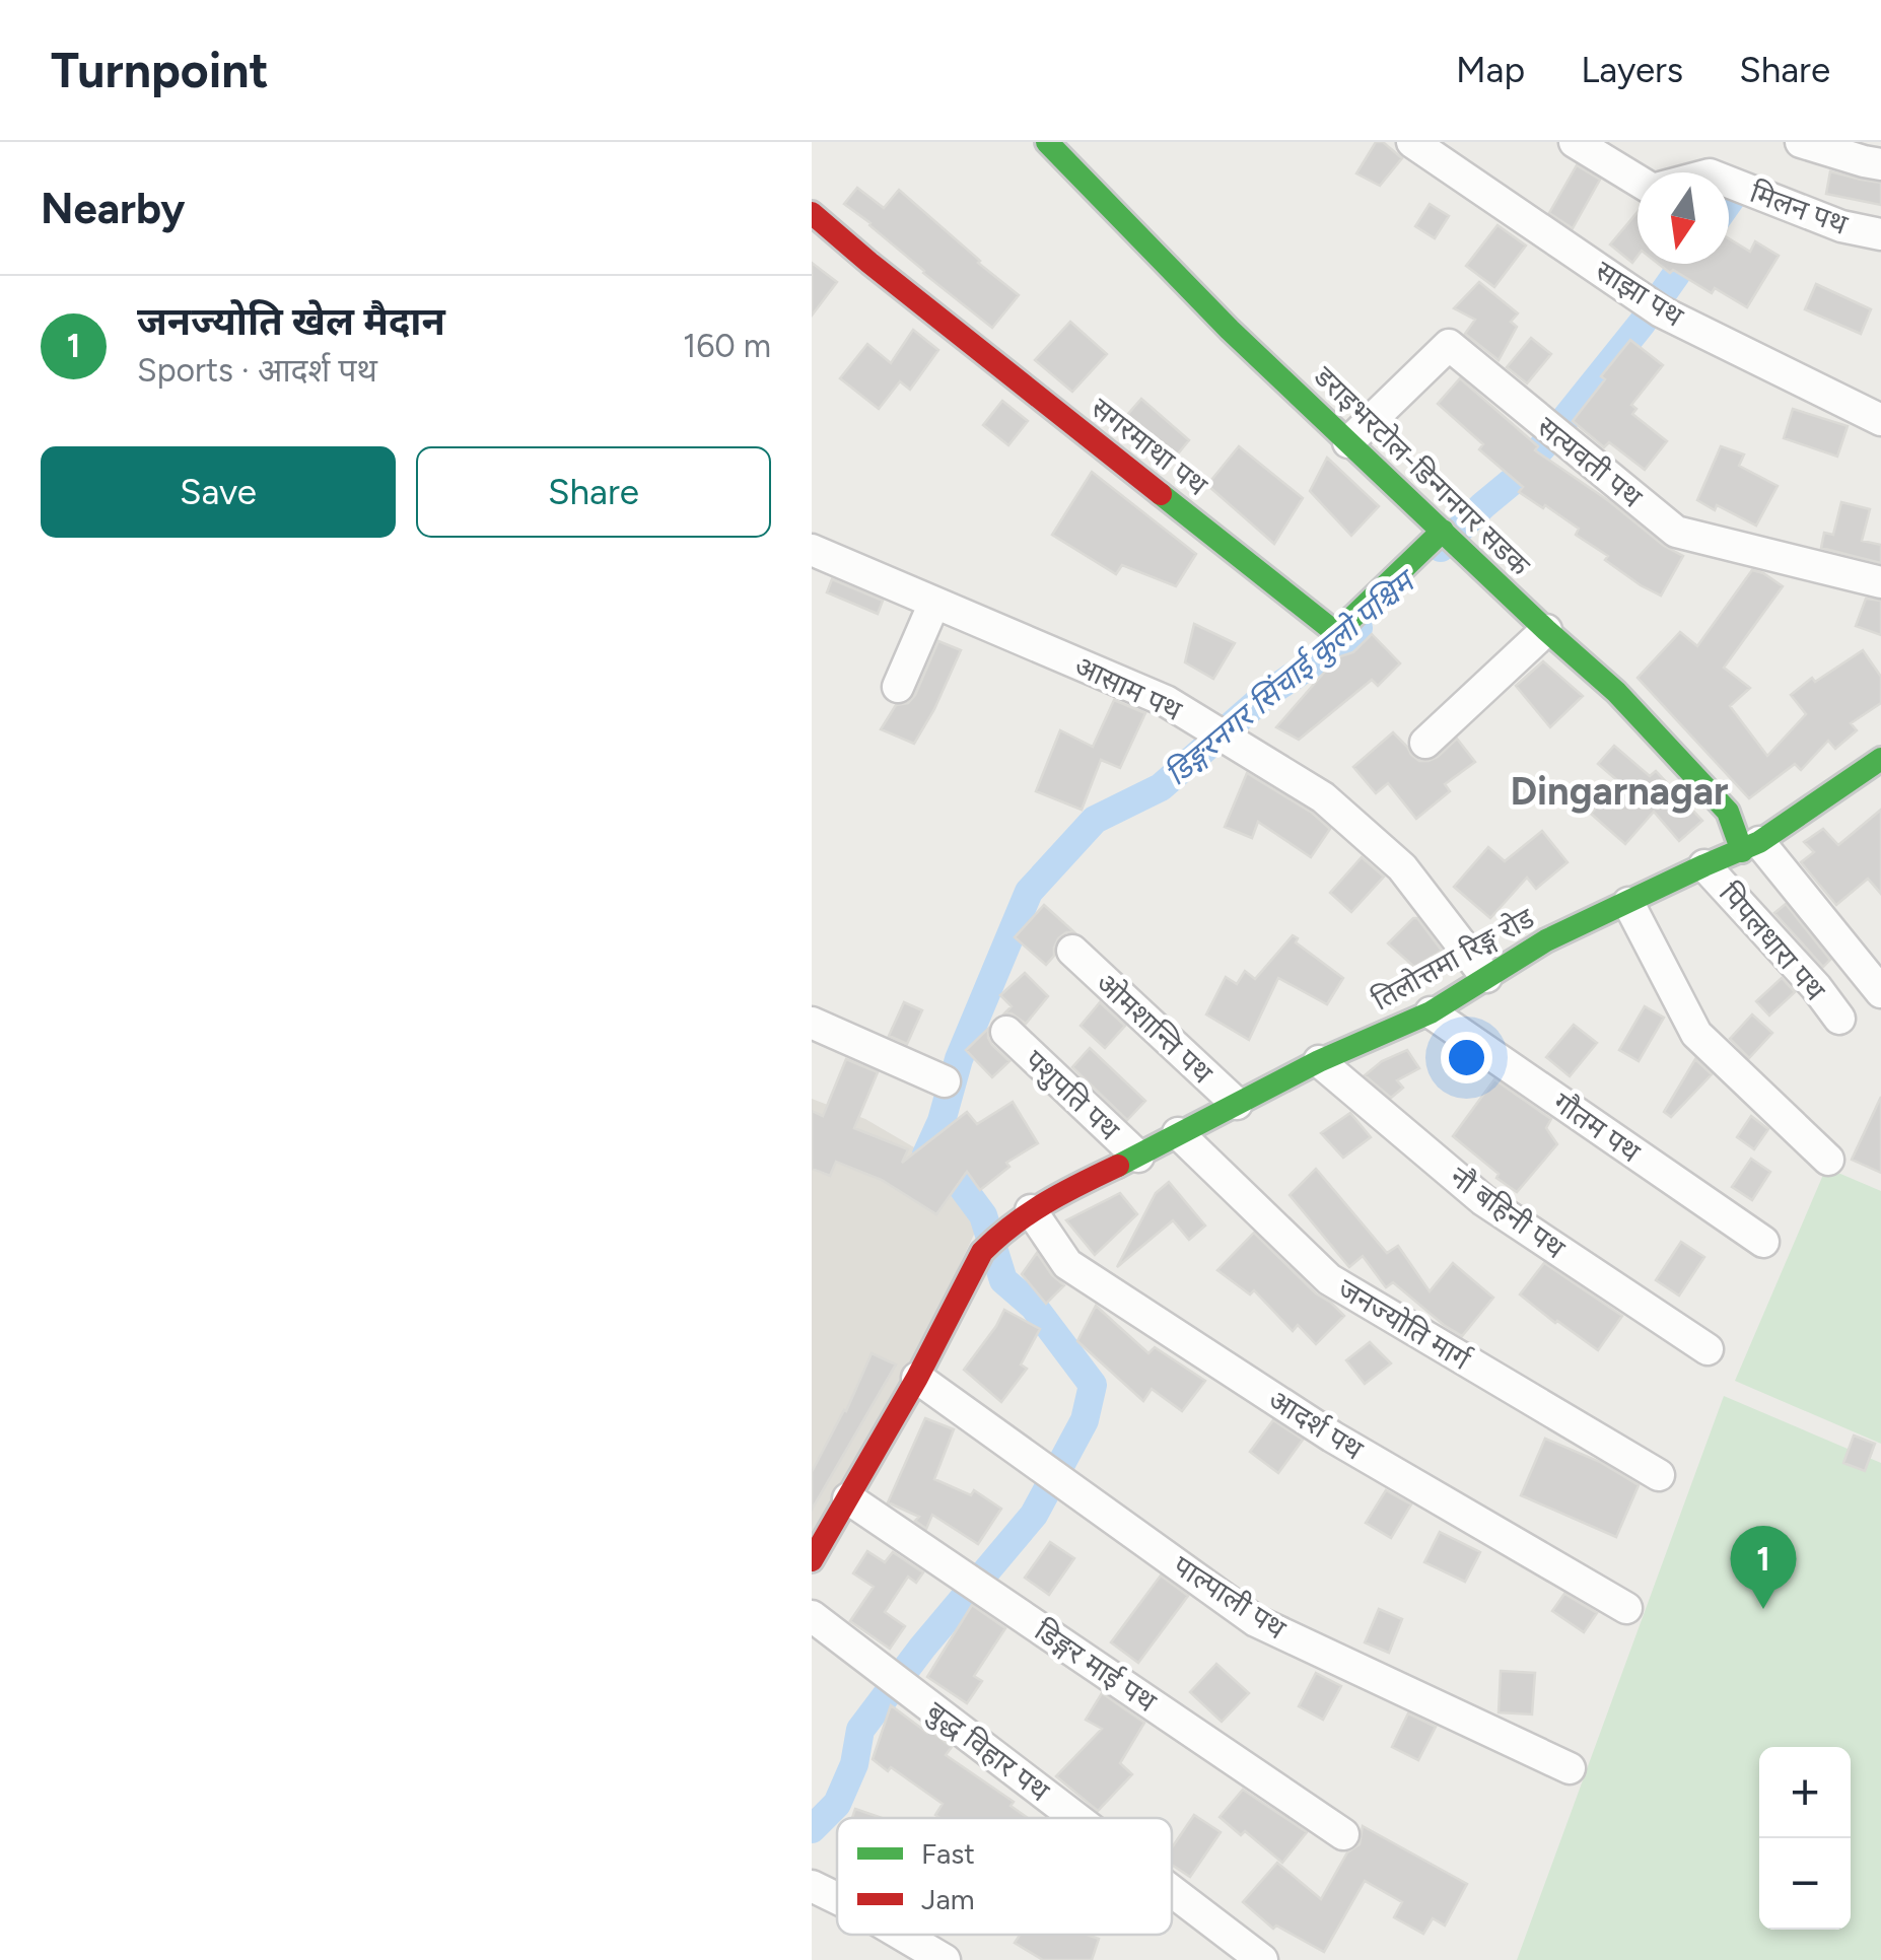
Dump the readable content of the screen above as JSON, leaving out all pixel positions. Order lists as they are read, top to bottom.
{
  "streets": {
    "street": [
      "मिलन पथ",
      "साझा पथ",
      "सगरमाथा पथ",
      "सत्यवती पथ",
      "डराइभरटोल-डिन्गनगर सडक",
      "आसाम पथ",
      "पिपलधारा पथ",
      "तिलोत्तमा रिङ्ग रोड",
      "ओमशान्ति पथ",
      "पशुपति पथ",
      "गौतम पथ",
      "नौ बहिनी पथ",
      "जनज्योति मार्ग",
      "आदर्श पथ",
      "पाल्पाली पथ",
      "डिङ्गर माई पथ",
      "बुद्ध विहार पथ"
    ]
  },
  "crossings": [
    ["सगरमाथा पथ", "डराइभरटोल-डिन्गनगर सडक"],
    ["सत्यवती पथ", "डराइभरटोल-डिन्गनगर सडक"],
    ["डराइभरटोल-डिन्गनगर सडक", "तिलोत्तमा रिङ्ग रोड"],
    ["आसाम पथ", "तिलोत्तमा रिङ्ग रोड"],
    ["पिपलधारा पथ", "तिलोत्तमा रिङ्ग रोड"],
    ["तिलोत्तमा रिङ्ग रोड", "ओमशान्ति पथ"],
    ["तिलोत्तमा रिङ्ग रोड", "पशुपति पथ"],
    ["तिलोत्तमा रिङ्ग रोड", "गौतम पथ"],
    ["तिलोत्तमा रिङ्ग रोड", "नौ बहिनी पथ"],
    ["तिलोत्तमा रिङ्ग रोड", "जनज्योति मार्ग"],
    ["तिलोत्तमा रिङ्ग रोड", "आदर्श पथ"],
    ["तिलोत्तमा रिङ्ग रोड", "पाल्पाली पथ"],
    ["तिलोत्तमा रिङ्ग रोड", "डिङ्गर माई पथ"]
  ],
  "districts": ["Dingarnagar"],
  "water": ["डिङ्गरनगर सिंचाई कुलो पश्चिम"],
  "legend": ["Fast", "Jam"],
  "north": "bottom",
  "page": {
    "header": "Turnpoint",
    "nav": ["Map", "Layers", "Share"],
    "heading": "Nearby",
    "list": [
      {
        "mark": "1",
        "name": "जनज्योति खेल मैदान",
        "note": "Sports · आदर्श पथ",
        "value": "160 m"
      }
    ],
    "buttons": ["Save", "Share"],
    "pins": "1",
    "map_buttons": ["+", "−"]
  }
}
